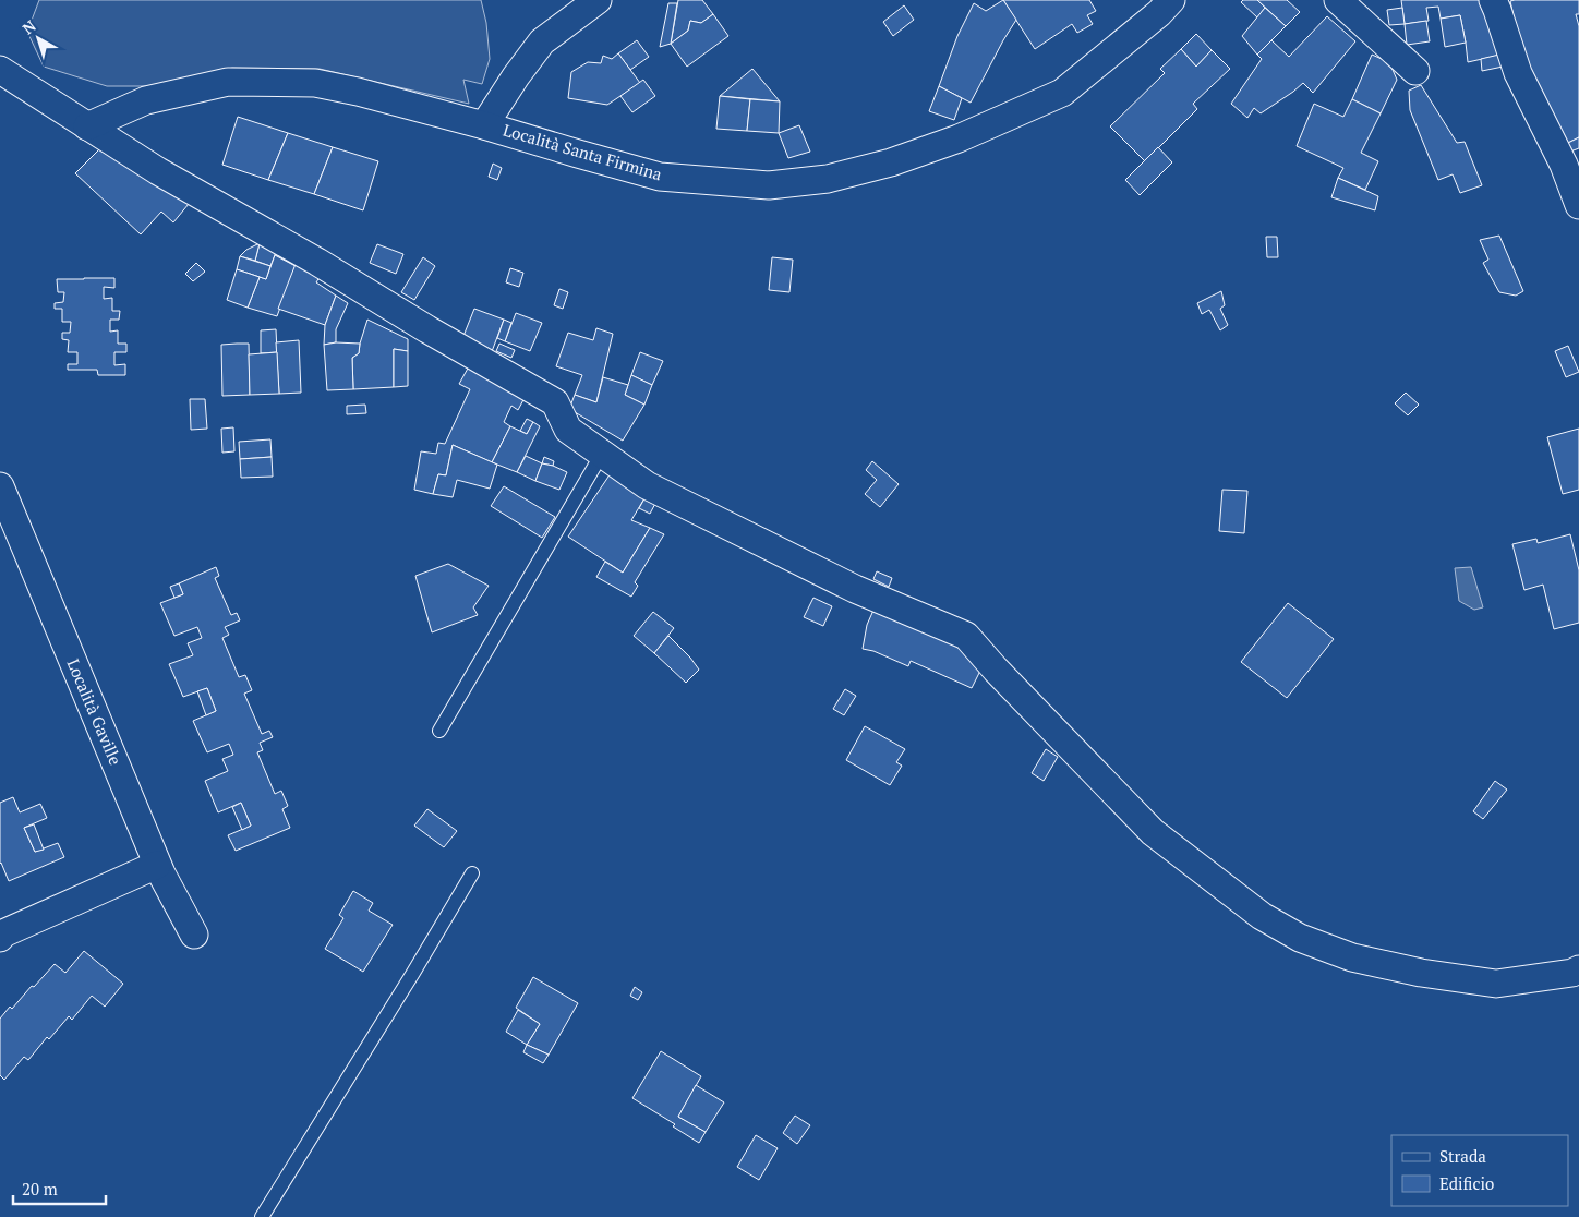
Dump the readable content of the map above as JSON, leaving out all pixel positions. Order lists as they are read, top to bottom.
{
  "streets": {
    "street": ["Località Santa Firmina", "Località Gaville"]
  },
  "legend": ["Strada", "Edificio"],
  "scale_bar": "20 m",
  "north": "top left"
}
